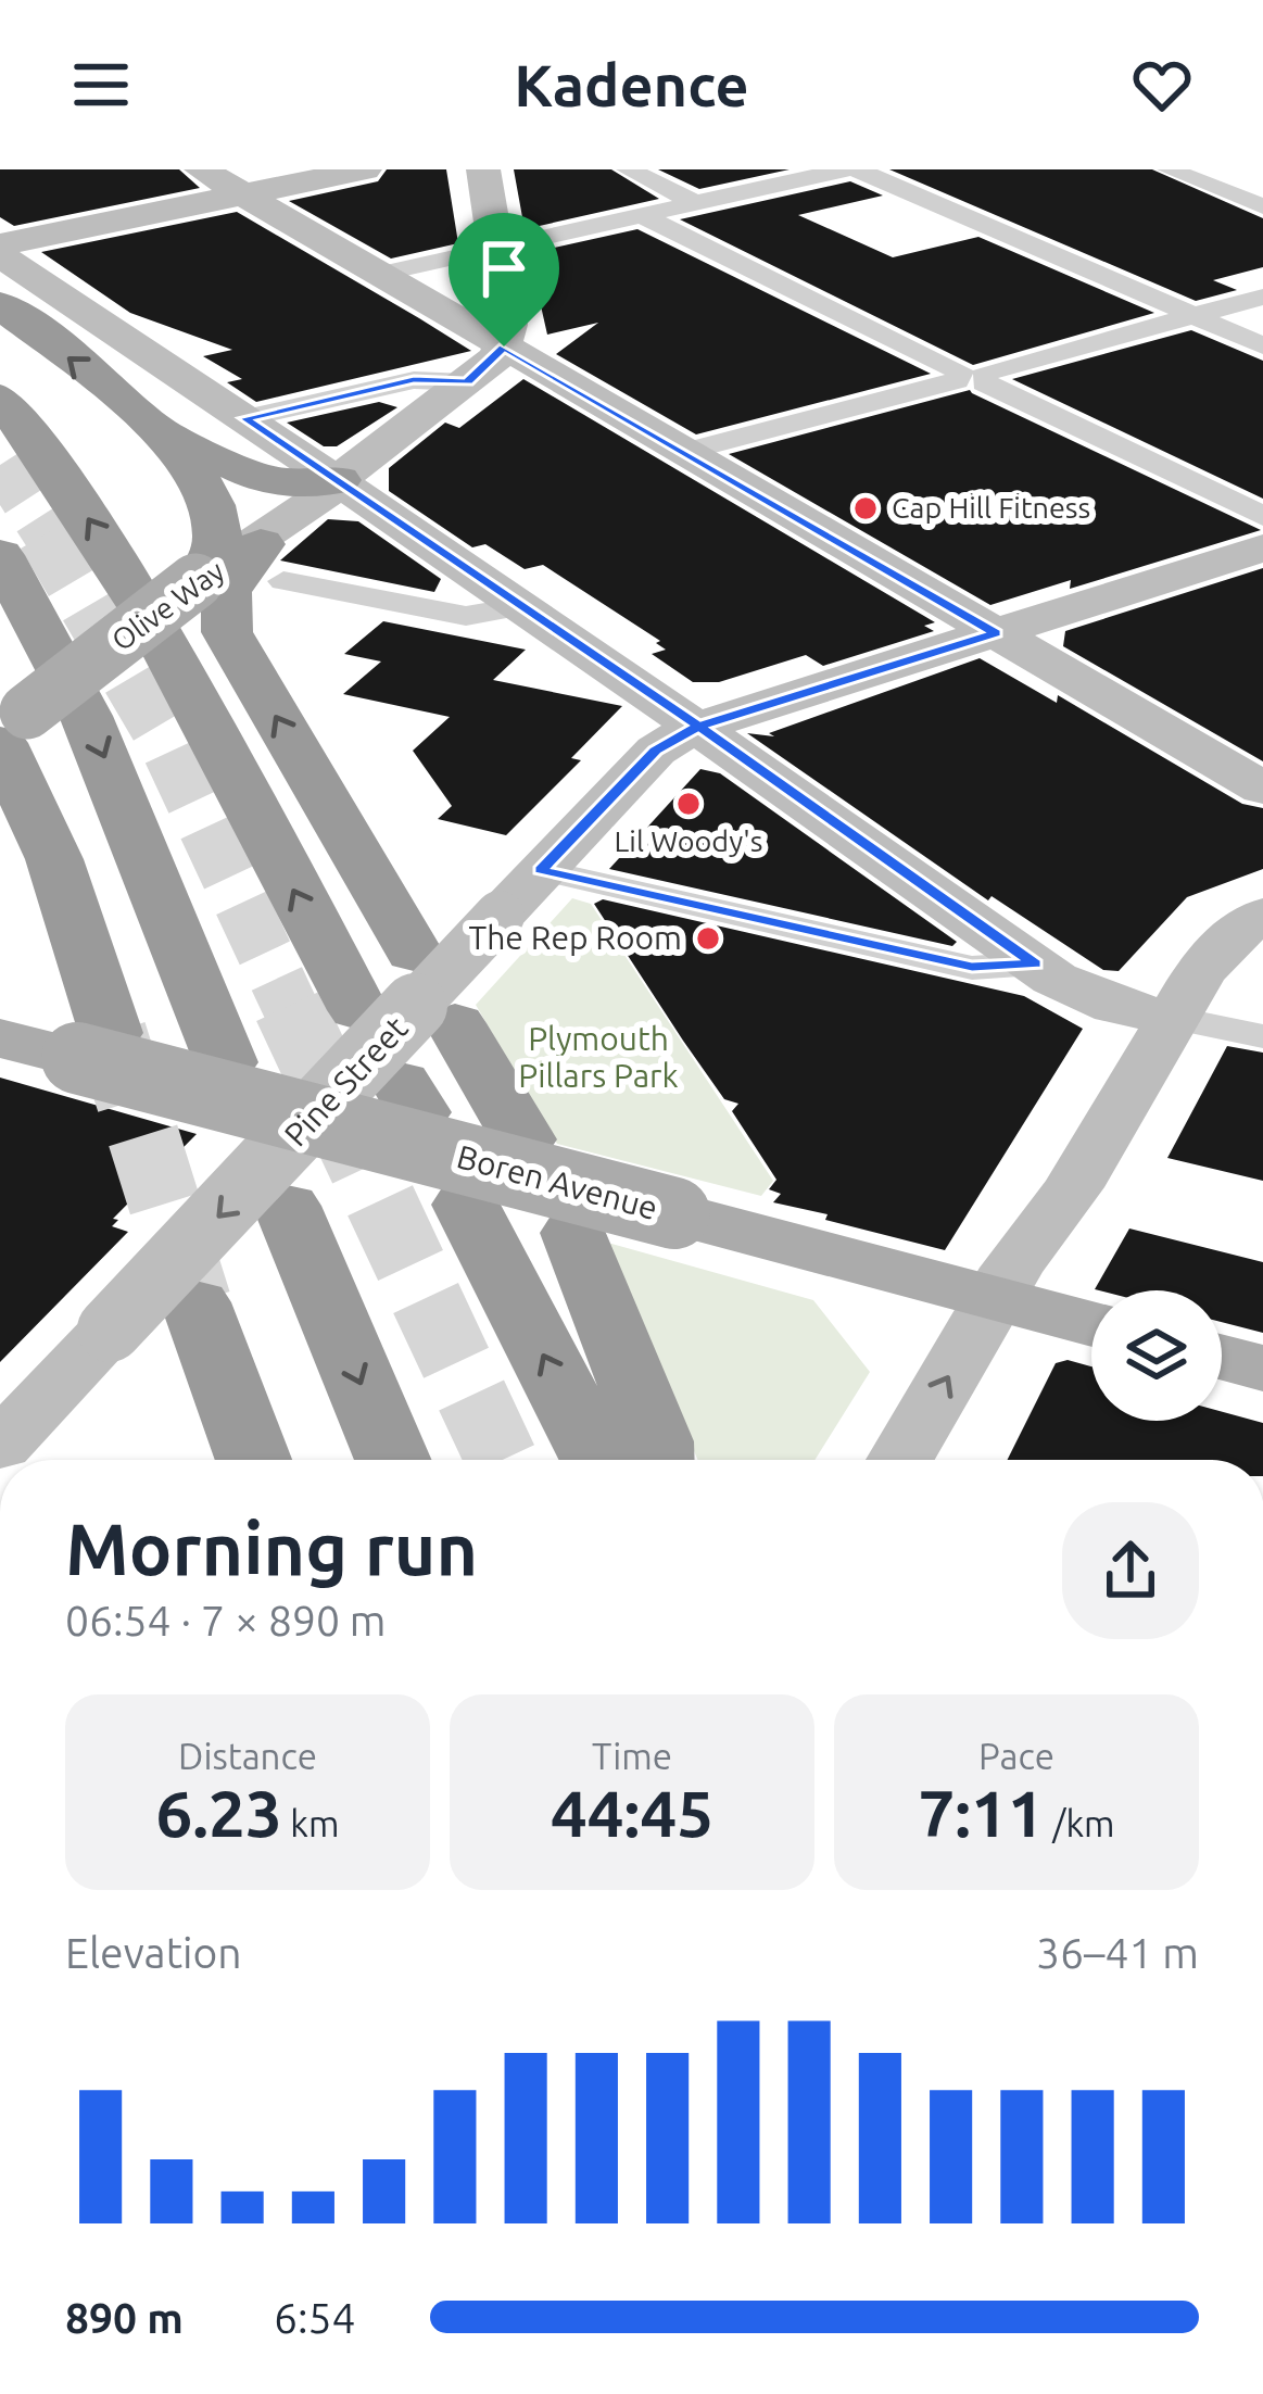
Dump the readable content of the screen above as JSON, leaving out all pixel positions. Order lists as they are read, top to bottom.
{
  "streets": {
    "main road": ["Olive Way", "Pine Street", "Boren Avenue"]
  },
  "crossings": [
    ["Pine Street", "Boren Avenue"]
  ],
  "parks": ["Plymouth Pillars Park"],
  "places": ["Cap Hill Fitness", "Lil Woody's", "The Rep Room"],
  "page": {
    "header": "Kadence",
    "heading": ["Morning run", "06:54 · 7 × 890 m"],
    "stats": [
      ["Distance", "6.23 km"],
      ["Time", "44:45"],
      ["Pace", "7:11 /km"]
    ],
    "chart": ["Elevation", "36–41 m"],
    "list": [
      {
        "name": "890 m",
        "note": "6:54"
      }
    ]
  }
}
